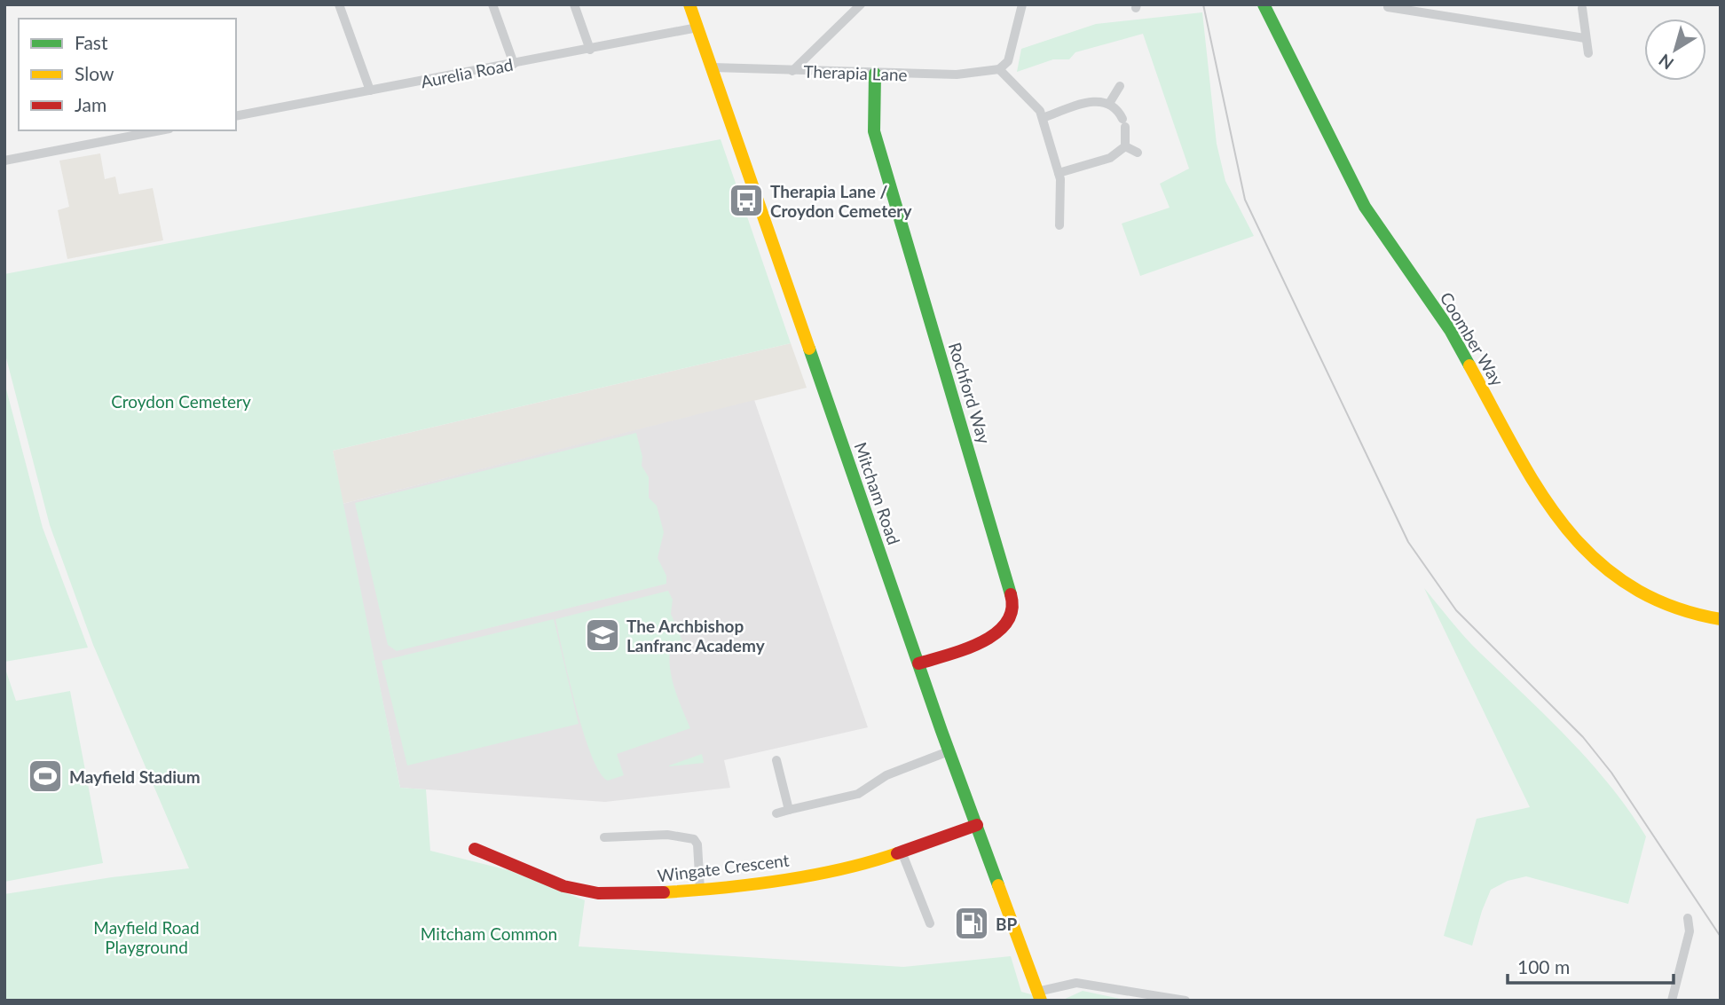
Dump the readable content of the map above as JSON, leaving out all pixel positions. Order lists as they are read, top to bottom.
{
  "streets": {
    "street": [
      "Aurelia Road",
      "Therapia Lane",
      "Coomber Way",
      "Rochford Way",
      "Mitcham Road",
      "Wingate Crescent"
    ]
  },
  "crossings": [
    ["Aurelia Road", "Mitcham Road"],
    ["Therapia Lane", "Rochford Way"],
    ["Therapia Lane", "Mitcham Road"],
    ["Rochford Way", "Mitcham Road"],
    ["Mitcham Road", "Wingate Crescent"]
  ],
  "parks": ["Croydon Cemetery", "Mayfield Road Playground", "Mitcham Common"],
  "places": {
    "bus stop": ["Therapia Lane / Croydon Cemetery"],
    "school or university": ["The Archbishop Lanfranc Academy"],
    "sports": ["Mayfield Stadium"],
    "fuel station": ["BP"]
  },
  "legend": ["Fast", "Slow", "Jam"],
  "scale_bar": "100 m",
  "north": "bottom left"
}
